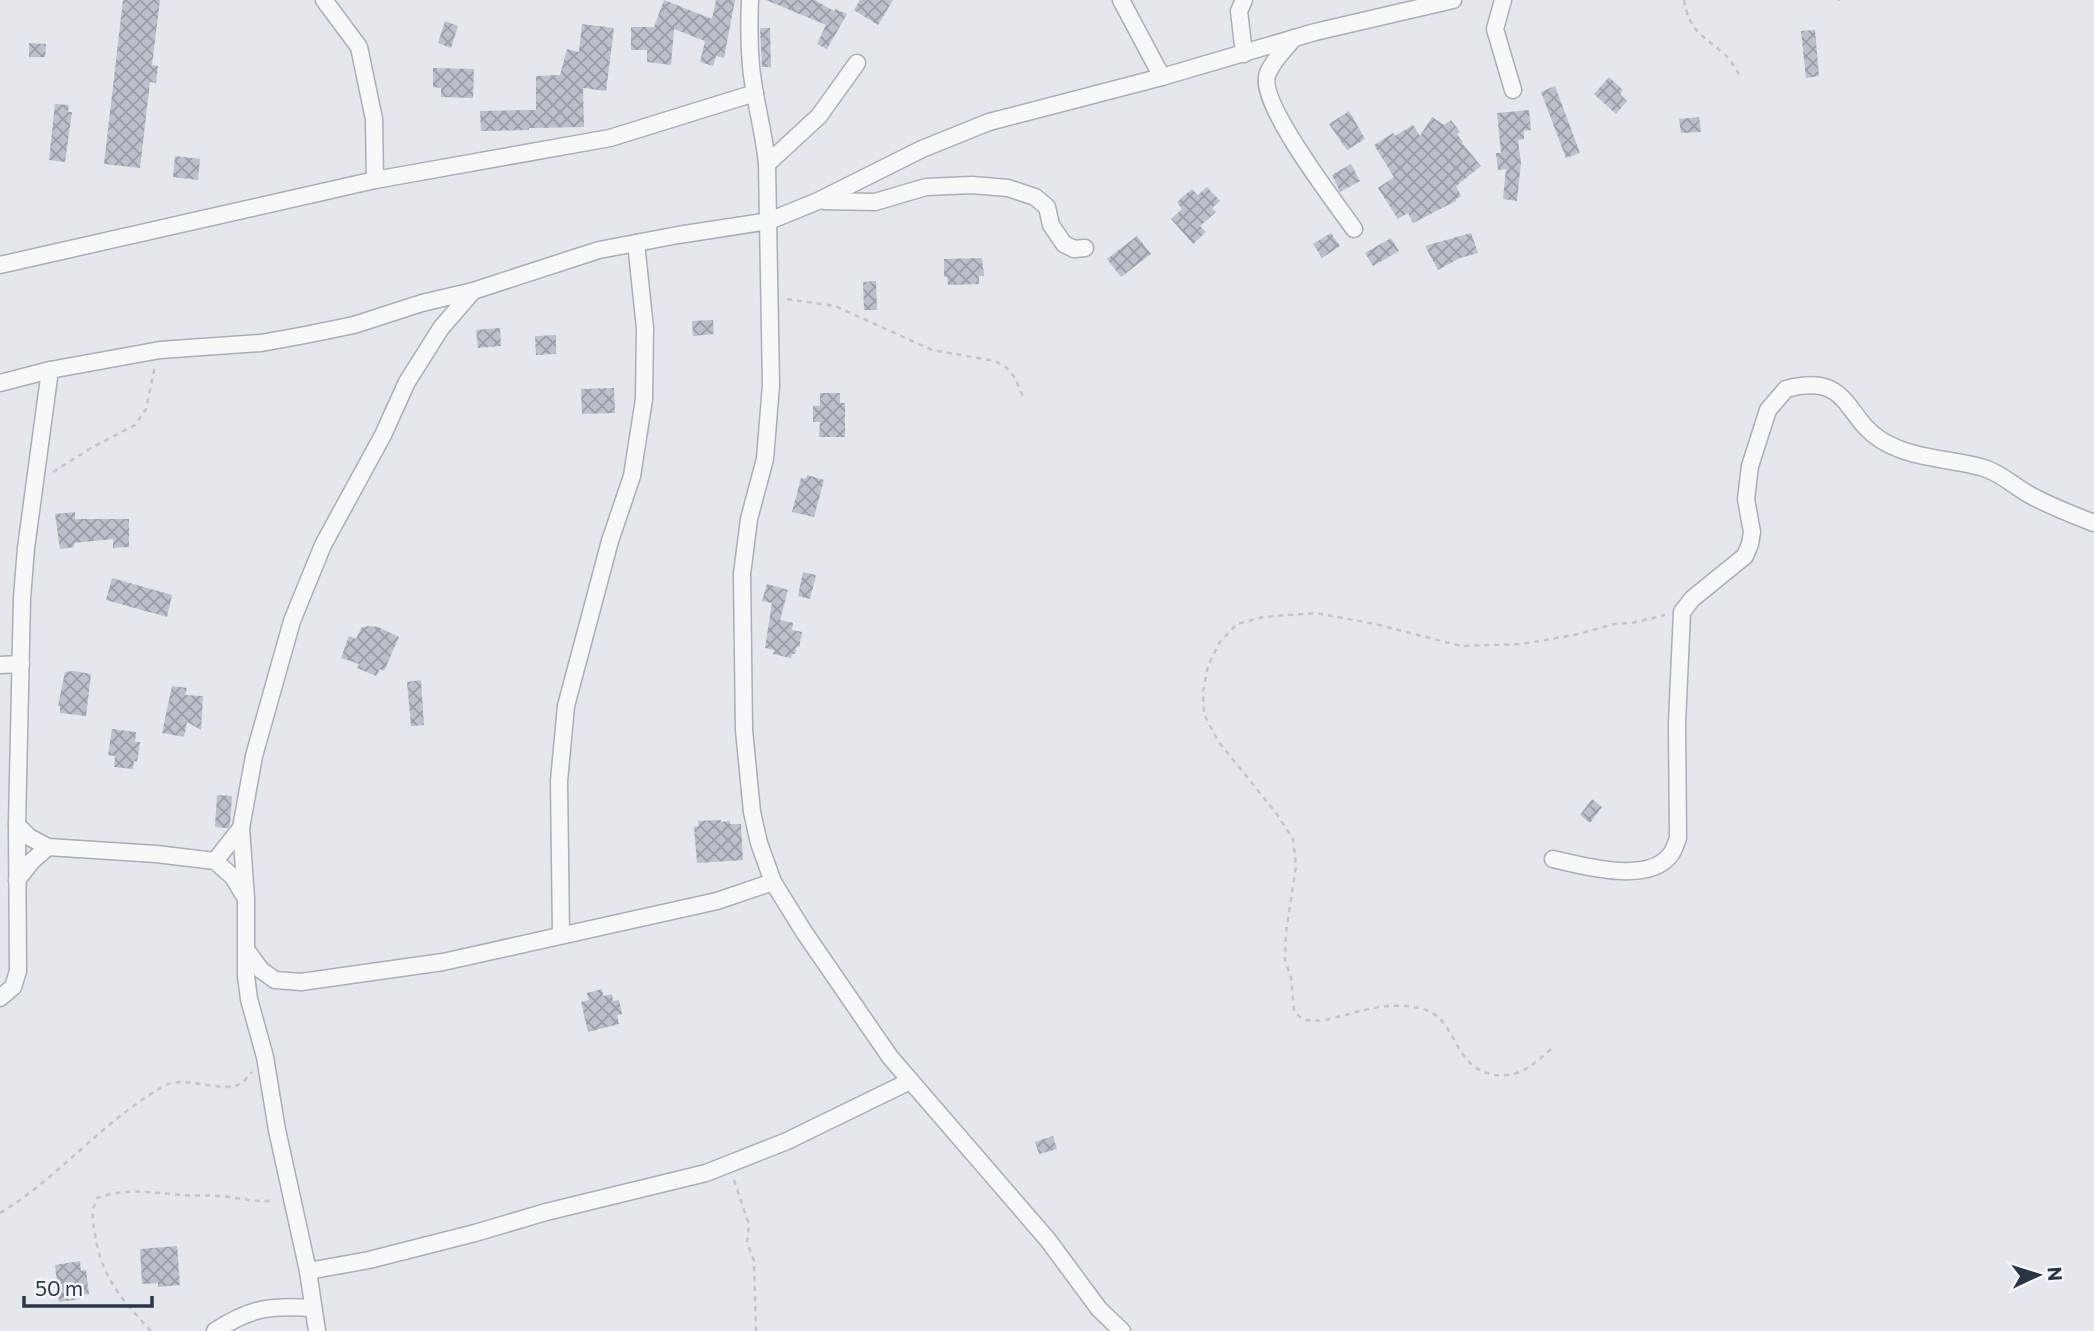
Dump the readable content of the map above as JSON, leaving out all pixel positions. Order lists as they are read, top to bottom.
{
  "scale_bar": "50 m",
  "north": "right"
}
